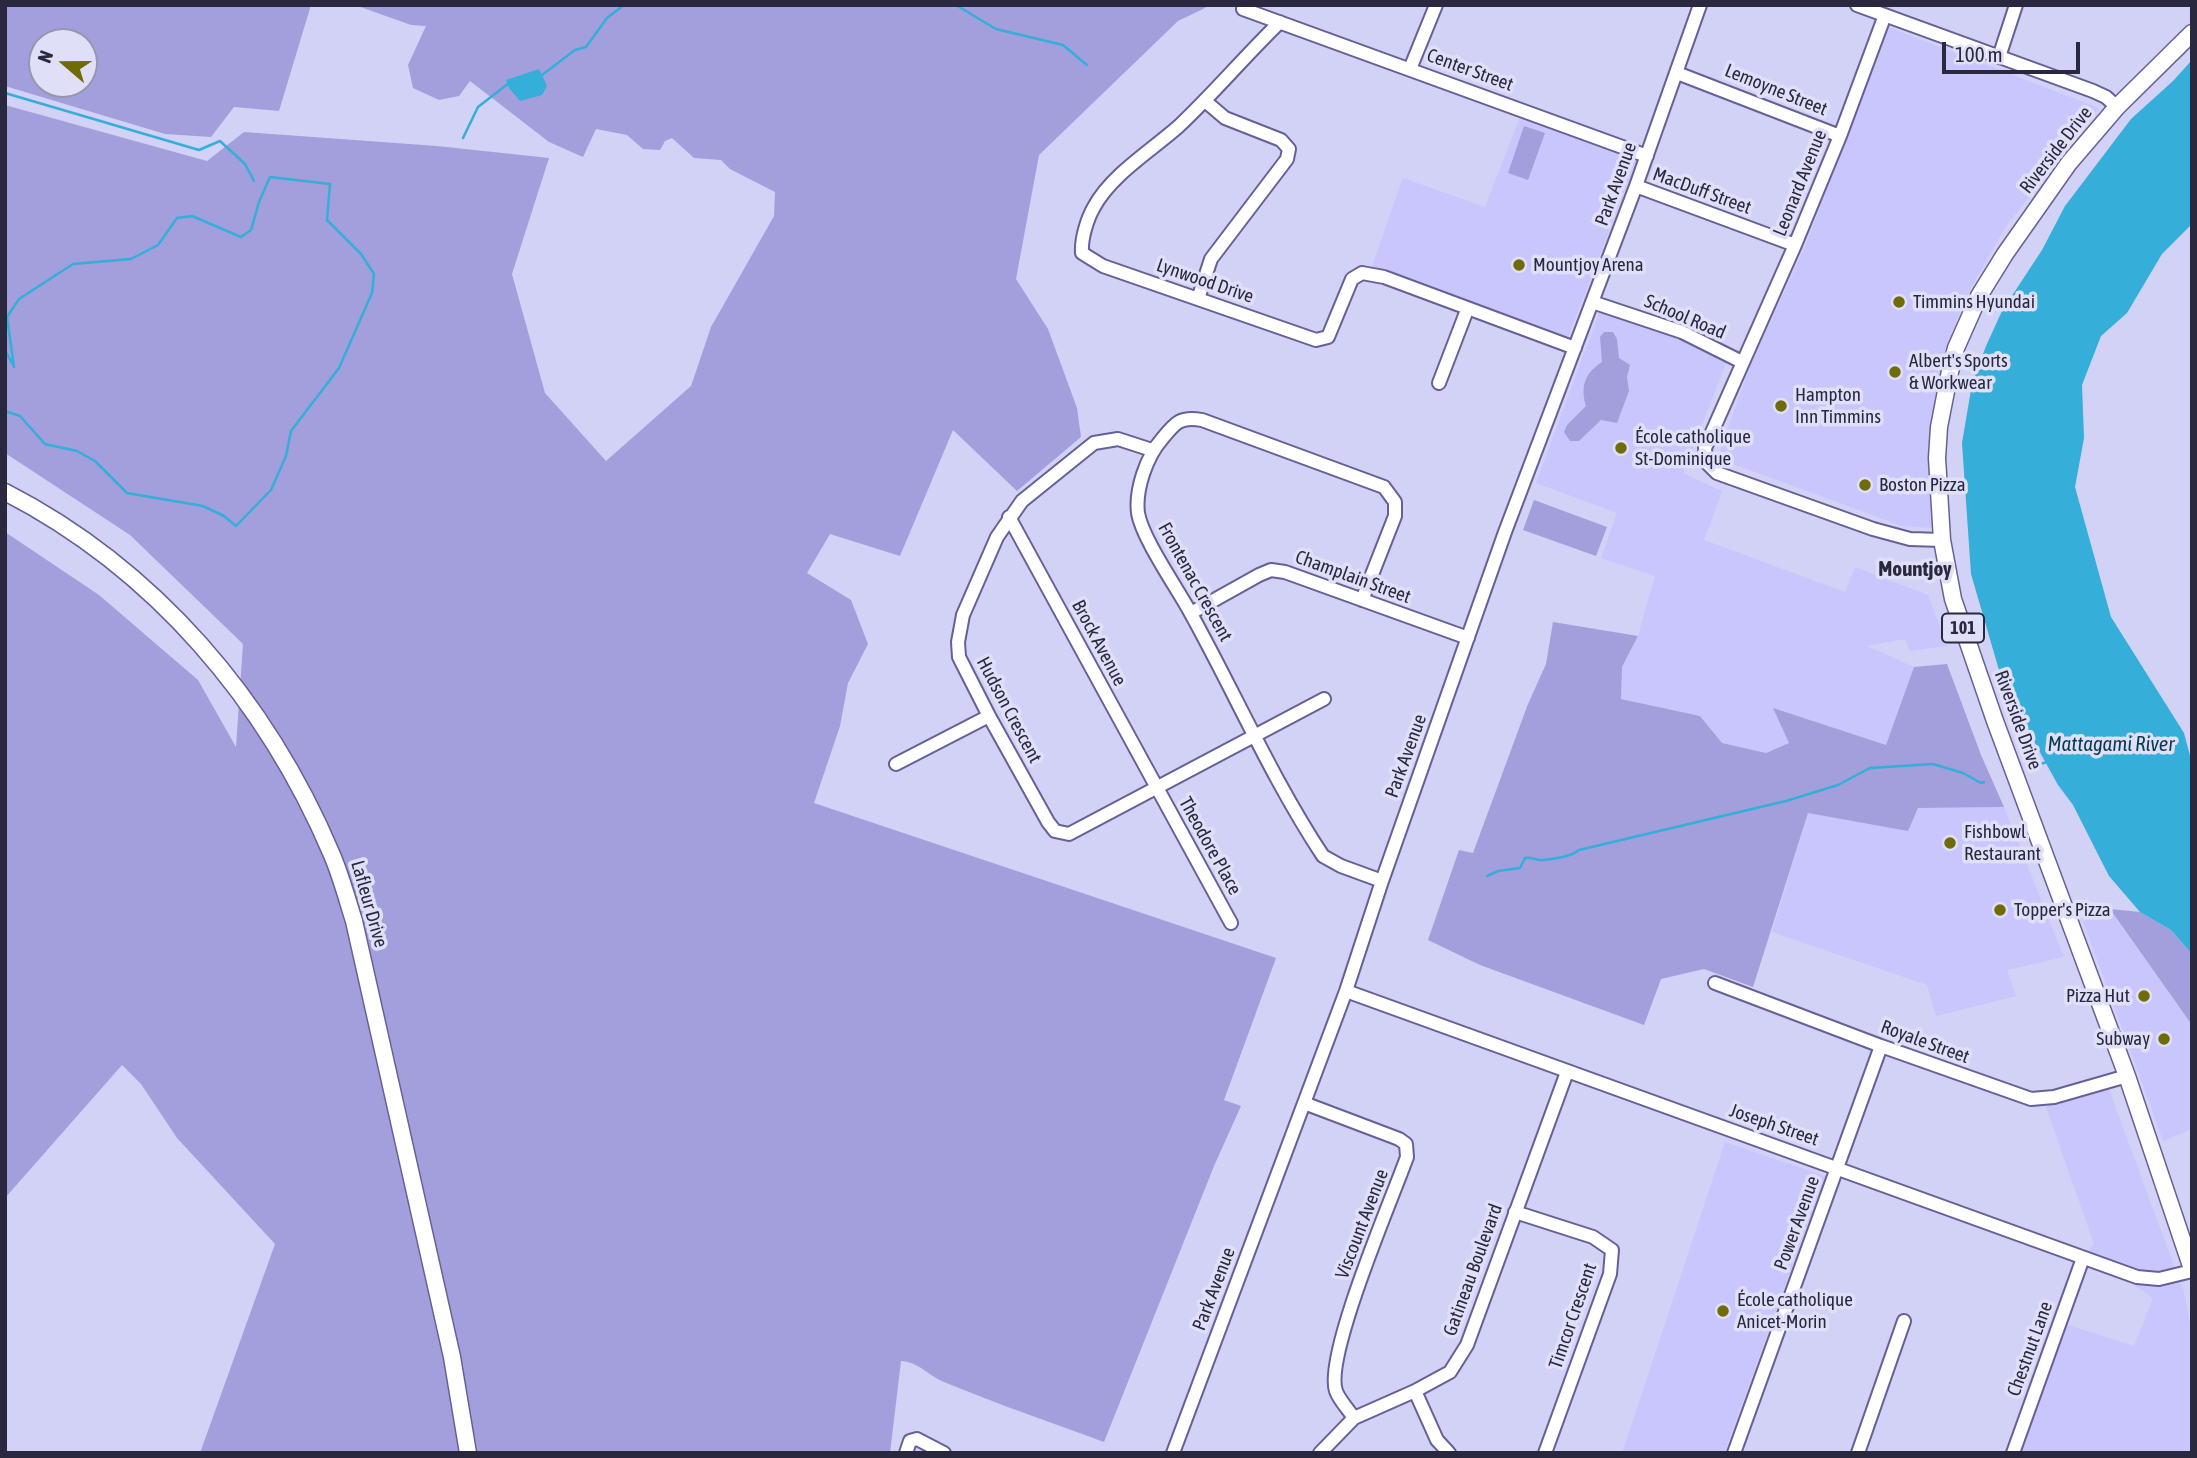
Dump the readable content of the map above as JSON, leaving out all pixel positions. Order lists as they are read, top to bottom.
{
  "streets": {
    "main road": ["Riverside Drive", "101", "Lafleur Drive"],
    "street": [
      "Center Street",
      "Lemoyne Street",
      "Leonard Avenue",
      "Park Avenue",
      "MacDuff Street",
      "Lynwood Drive",
      "School Road",
      "Champlain Street",
      "Frontenac Crescent",
      "Brock Avenue",
      "Hudson Crescent",
      "Theodore Place",
      "Royale Street",
      "Joseph Street",
      "Power Avenue",
      "Viscount Avenue",
      "Gatineau Boulevard",
      "Timcor Crescent",
      "Chestnut Lane"
    ]
  },
  "crossings": [
    ["Center Street", "Park Avenue"],
    ["Center Street", "Lynwood Drive"],
    ["Lemoyne Street", "Leonard Avenue"],
    ["Lemoyne Street", "Park Avenue"],
    ["Riverside Drive", "School Road"],
    ["Riverside Drive", "Royale Street"],
    ["Riverside Drive", "Joseph Street"],
    ["Leonard Avenue", "MacDuff Street"],
    ["Leonard Avenue", "School Road"],
    ["Park Avenue", "MacDuff Street"],
    ["Park Avenue", "Lynwood Drive"],
    ["Park Avenue", "School Road"],
    ["Park Avenue", "Champlain Street"],
    ["Park Avenue", "Frontenac Crescent"],
    ["Park Avenue", "Joseph Street"],
    ["Park Avenue", "Viscount Avenue"],
    ["Champlain Street", "Frontenac Crescent"],
    ["Frontenac Crescent", "Hudson Crescent"],
    ["Brock Avenue", "Hudson Crescent"],
    ["Brock Avenue", "Theodore Place"],
    ["Hudson Crescent", "Theodore Place"],
    ["Royale Street", "Power Avenue"],
    ["Joseph Street", "Power Avenue"],
    ["Joseph Street", "Gatineau Boulevard"],
    ["Joseph Street", "Chestnut Lane"],
    ["Viscount Avenue", "Gatineau Boulevard"],
    ["Gatineau Boulevard", "Timcor Crescent"]
  ],
  "districts": ["Mountjoy"],
  "water": ["Mattagami River"],
  "places": [
    "Mountjoy Arena",
    "Timmins Hyundai",
    "Albert's Sports & Workwear",
    "Hampton Inn Timmins",
    "École catholique St-Dominique",
    "Boston Pizza",
    "Fishbowl Restaurant",
    "Topper's Pizza",
    "Pizza Hut",
    "Subway",
    "École catholique Anicet-Morin"
  ],
  "scale_bar": "100 m",
  "north": "left"
}
